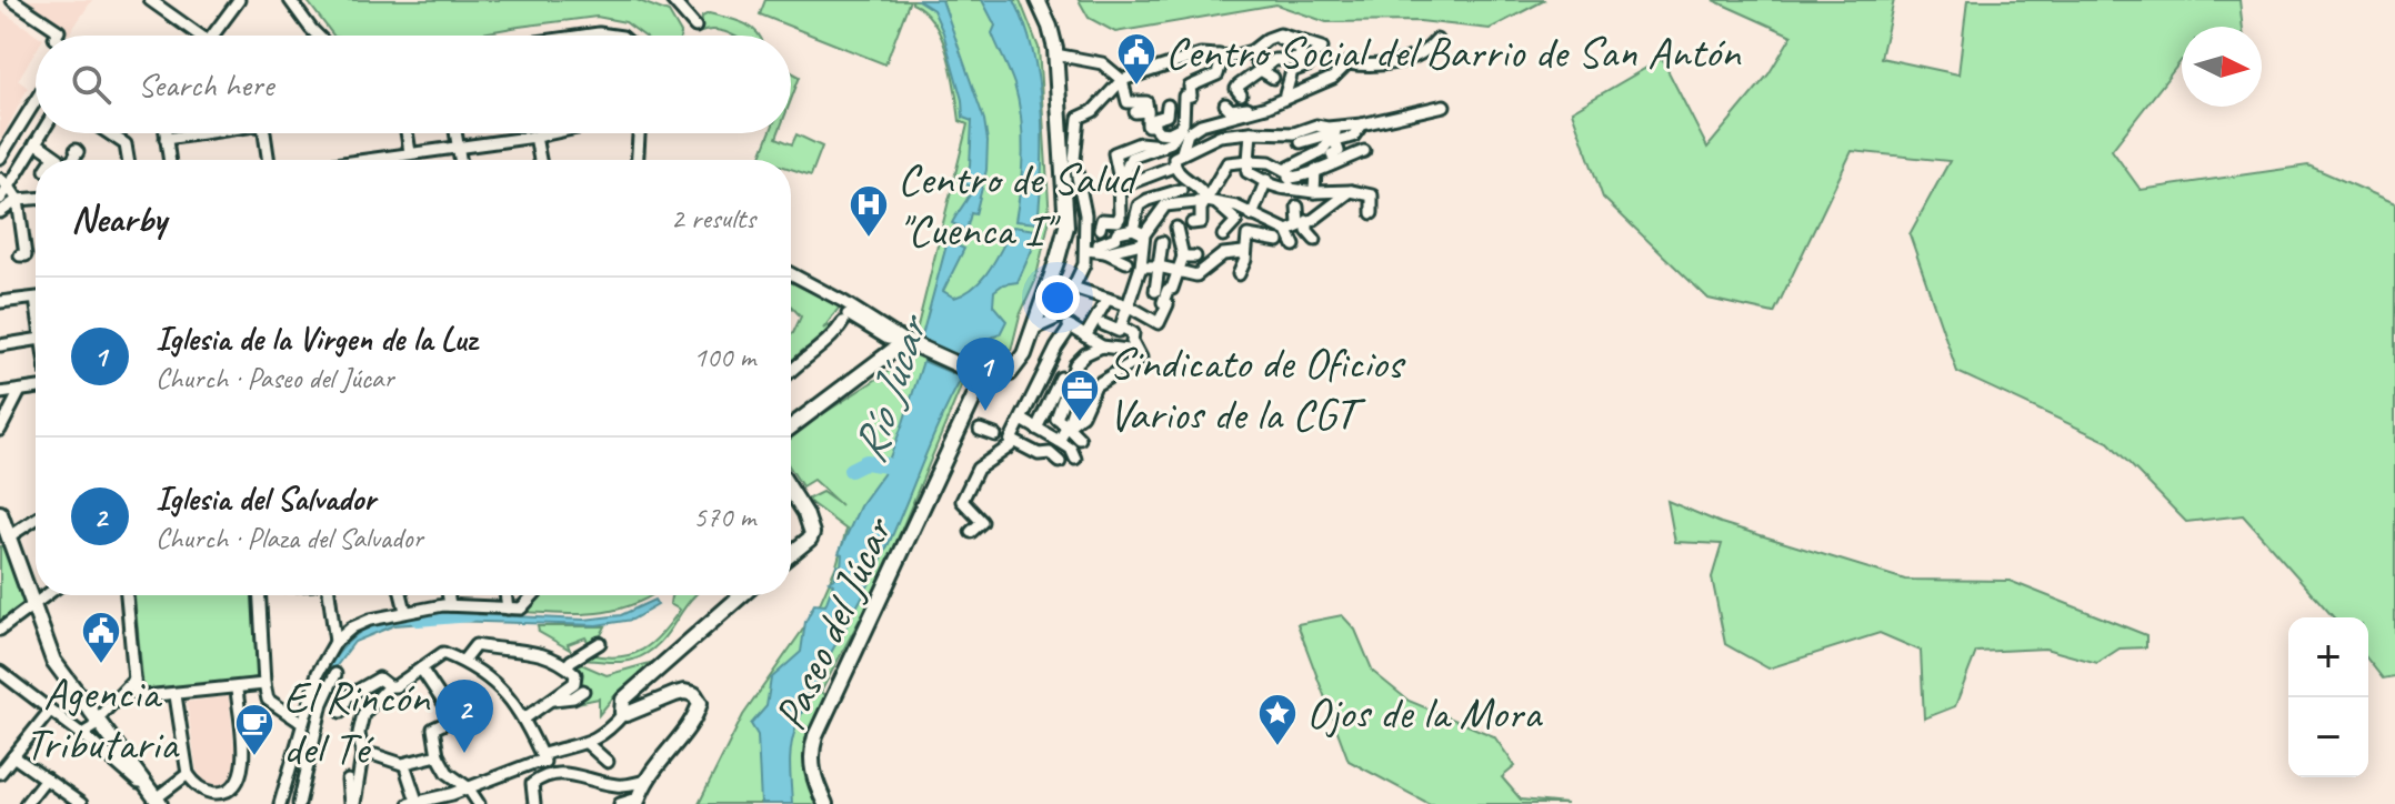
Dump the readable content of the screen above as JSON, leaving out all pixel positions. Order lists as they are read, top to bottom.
{
  "streets": {
    "street": ["Paseo del Júcar"]
  },
  "water": ["Río Júcar"],
  "places": {
    "public building": ["Centro Social del Barrio de San Antón", "Agencia Tributaria"],
    "hospital": ["Centro de Salud \"Cuenca I\""],
    "office": ["Sindicato de Oficios Varios de la CGT"],
    "place": ["Ojos de la Mora"],
    "cafe": ["El Rincón del Té"]
  },
  "north": "right",
  "page": {
    "search": "Search here",
    "heading": ["Nearby", "2 results"],
    "list": [
      {
        "mark": "1",
        "name": "Iglesia de la Virgen de la Luz",
        "note": "Church · Paseo del Júcar",
        "value": "100 m"
      },
      {
        "mark": "2",
        "name": "Iglesia del Salvador",
        "note": "Church · Plaza del Salvador",
        "value": "570 m"
      }
    ],
    "pins": ["1", "2"],
    "map_buttons": ["+", "−"]
  }
}
